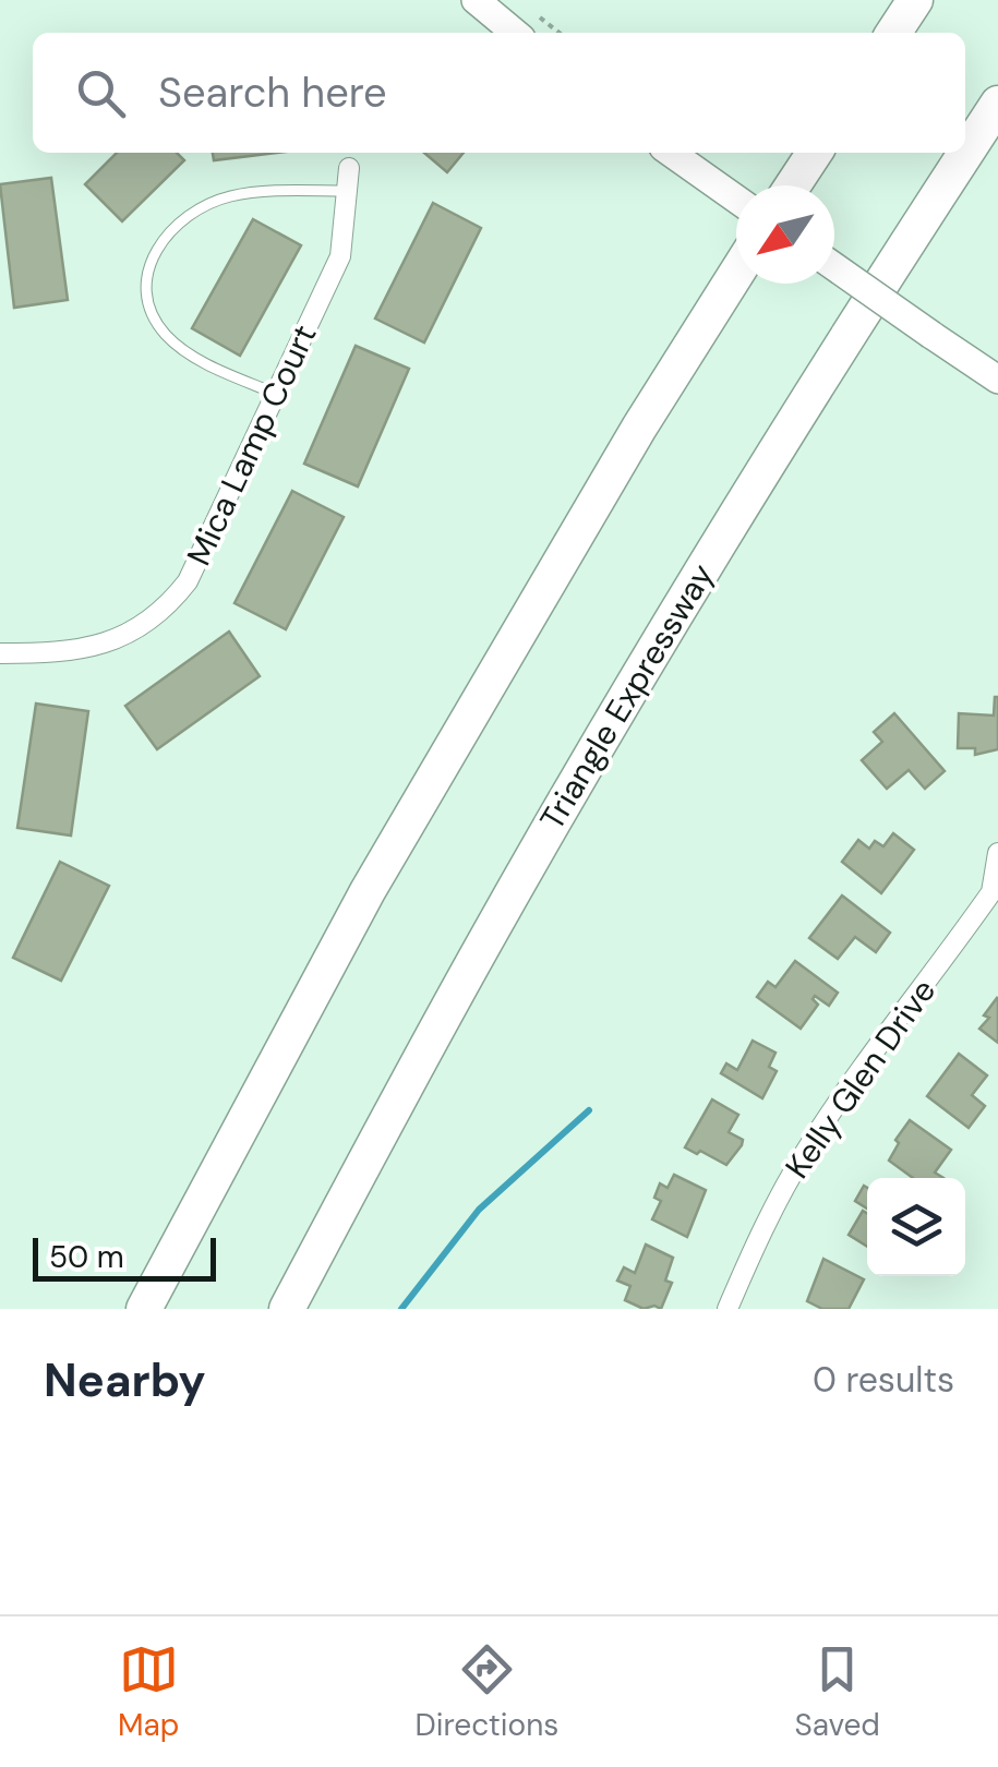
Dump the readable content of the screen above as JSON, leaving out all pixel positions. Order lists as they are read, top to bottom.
{
  "streets": {
    "highway": ["Triangle Expressway"],
    "street": ["Mica Lamp Court", "Kelly Glen Drive"]
  },
  "scale_bar": "50 m",
  "north": "bottom left",
  "page": {
    "search": "Search here",
    "scale": "50 m",
    "heading": ["Nearby", "0 results"],
    "nav": ["Map", "Directions", "Saved"]
  }
}
